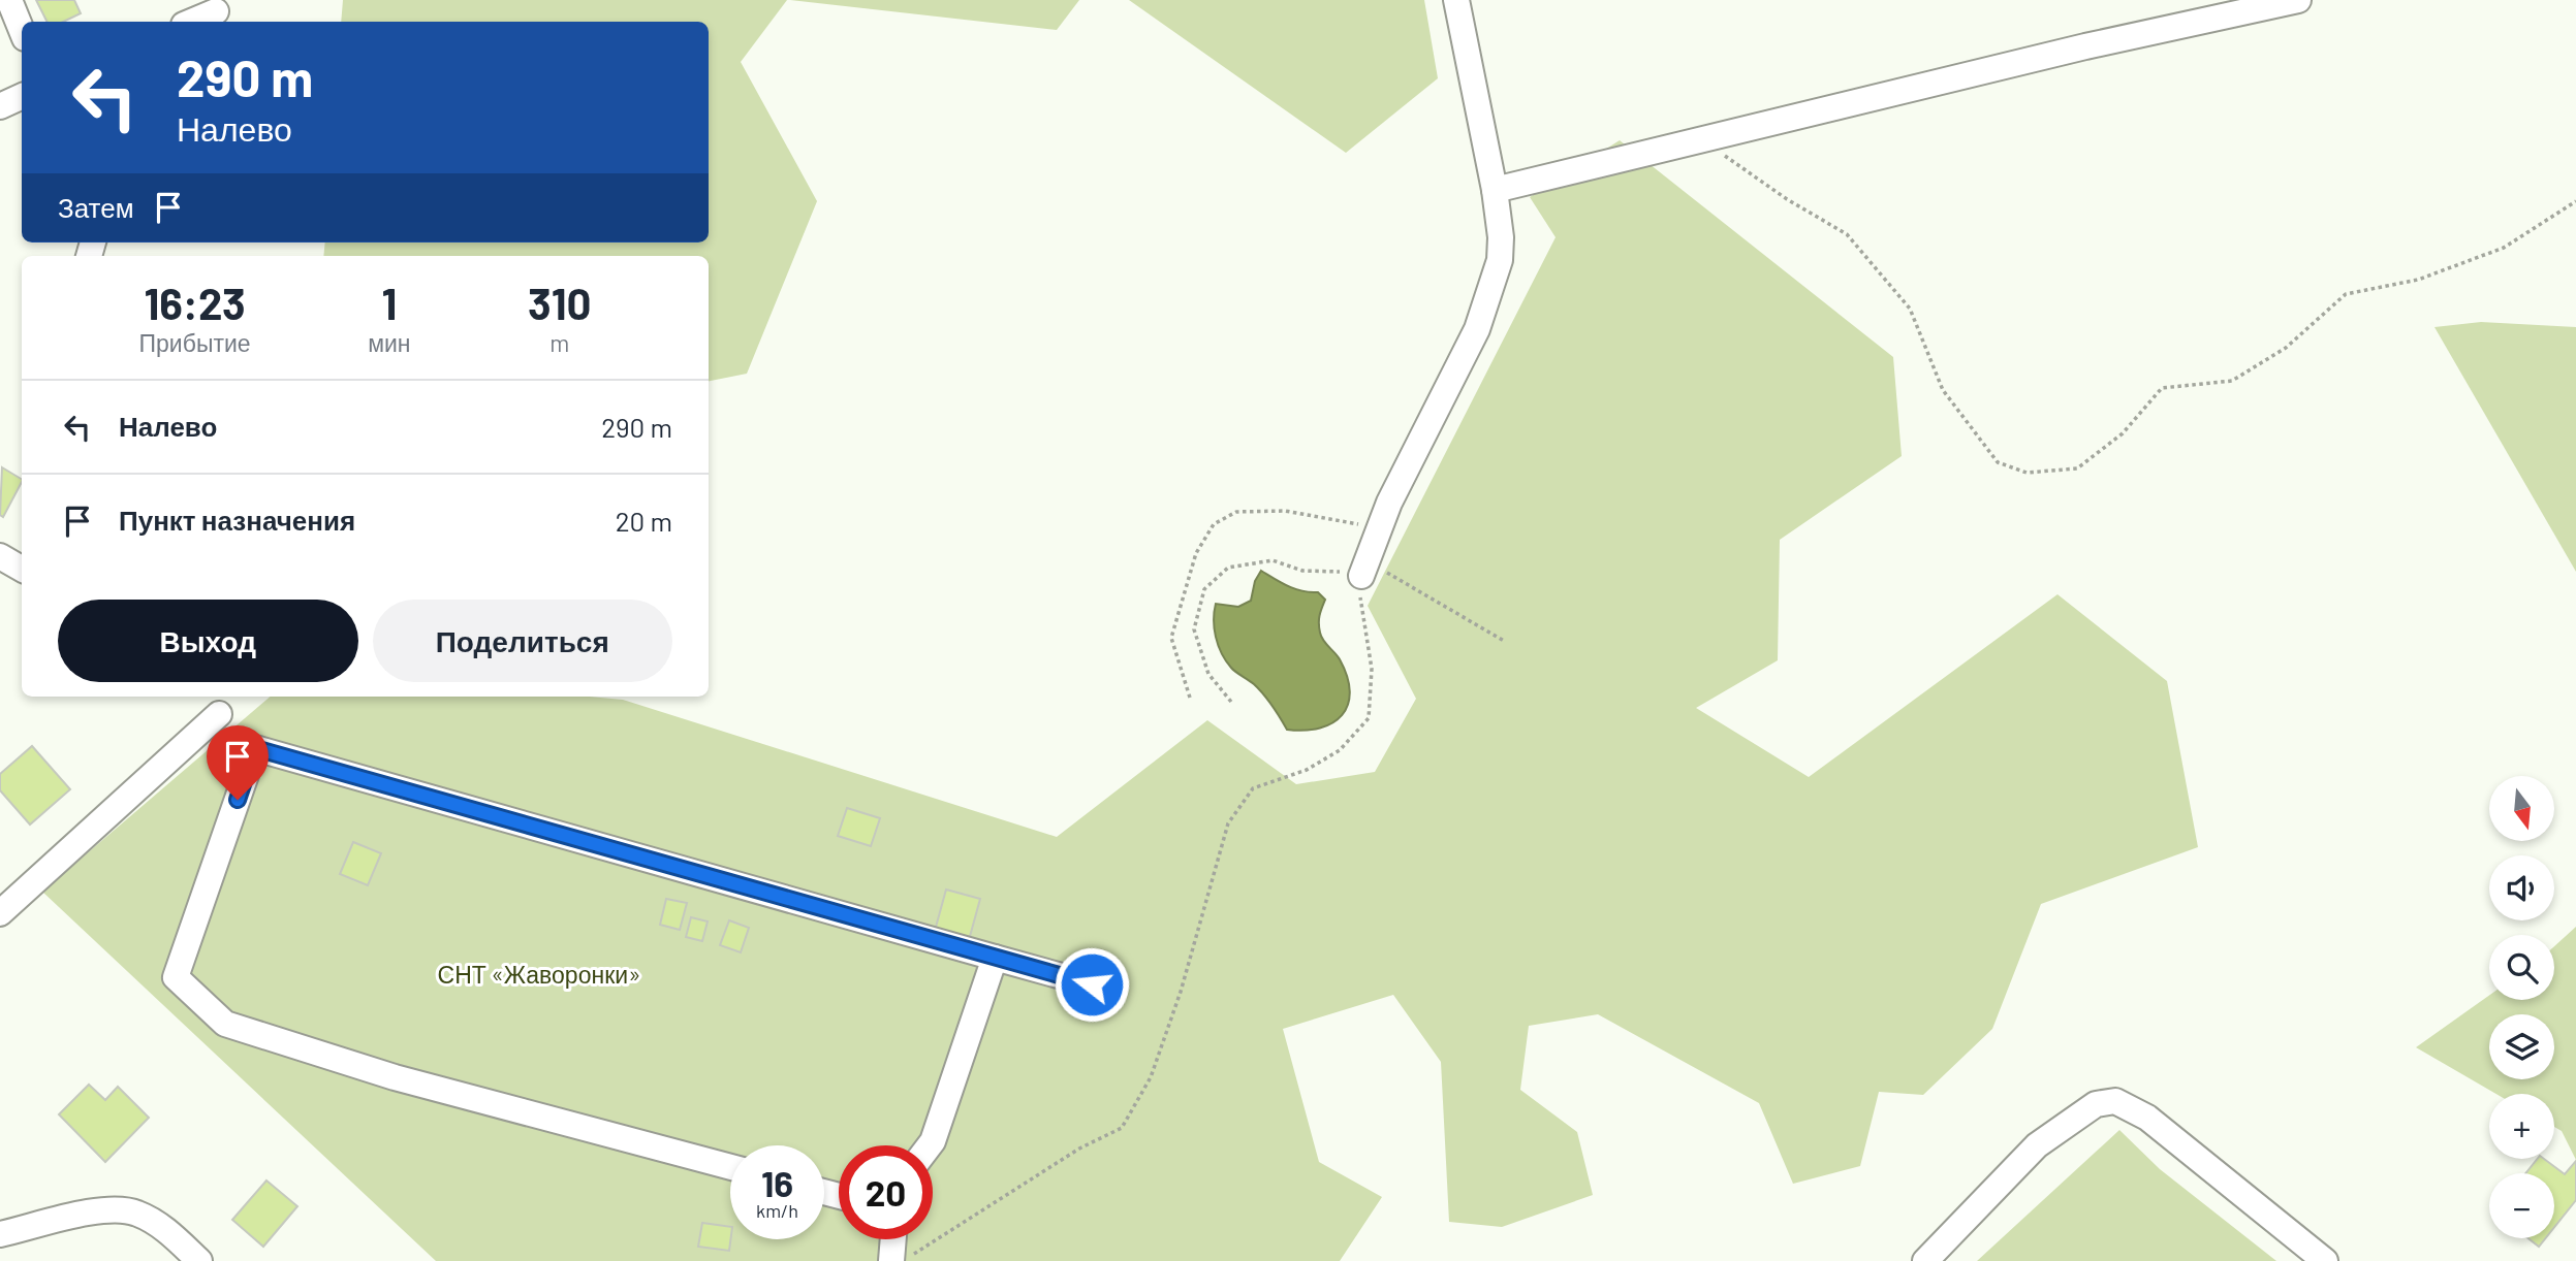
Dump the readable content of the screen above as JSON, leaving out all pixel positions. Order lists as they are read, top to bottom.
{
  "parks": ["СНТ «Жаворонки»"],
  "north": "bottom",
  "page": {
    "turn": ["290 m", "Налево"],
    "then": "Затем",
    "eta": [
      "16:23",
      "Прибытие",
      "1",
      "мин",
      "310",
      "m"
    ],
    "list": [
      {
        "name": "Налево",
        "value": "290 m"
      },
      {
        "name": "Пункт назначения",
        "value": "20 m"
      }
    ],
    "buttons": ["Выход", "Поделиться"],
    "map_buttons": ["+", "−"],
    "speed": "16 km/h",
    "limit": "20"
  }
}
